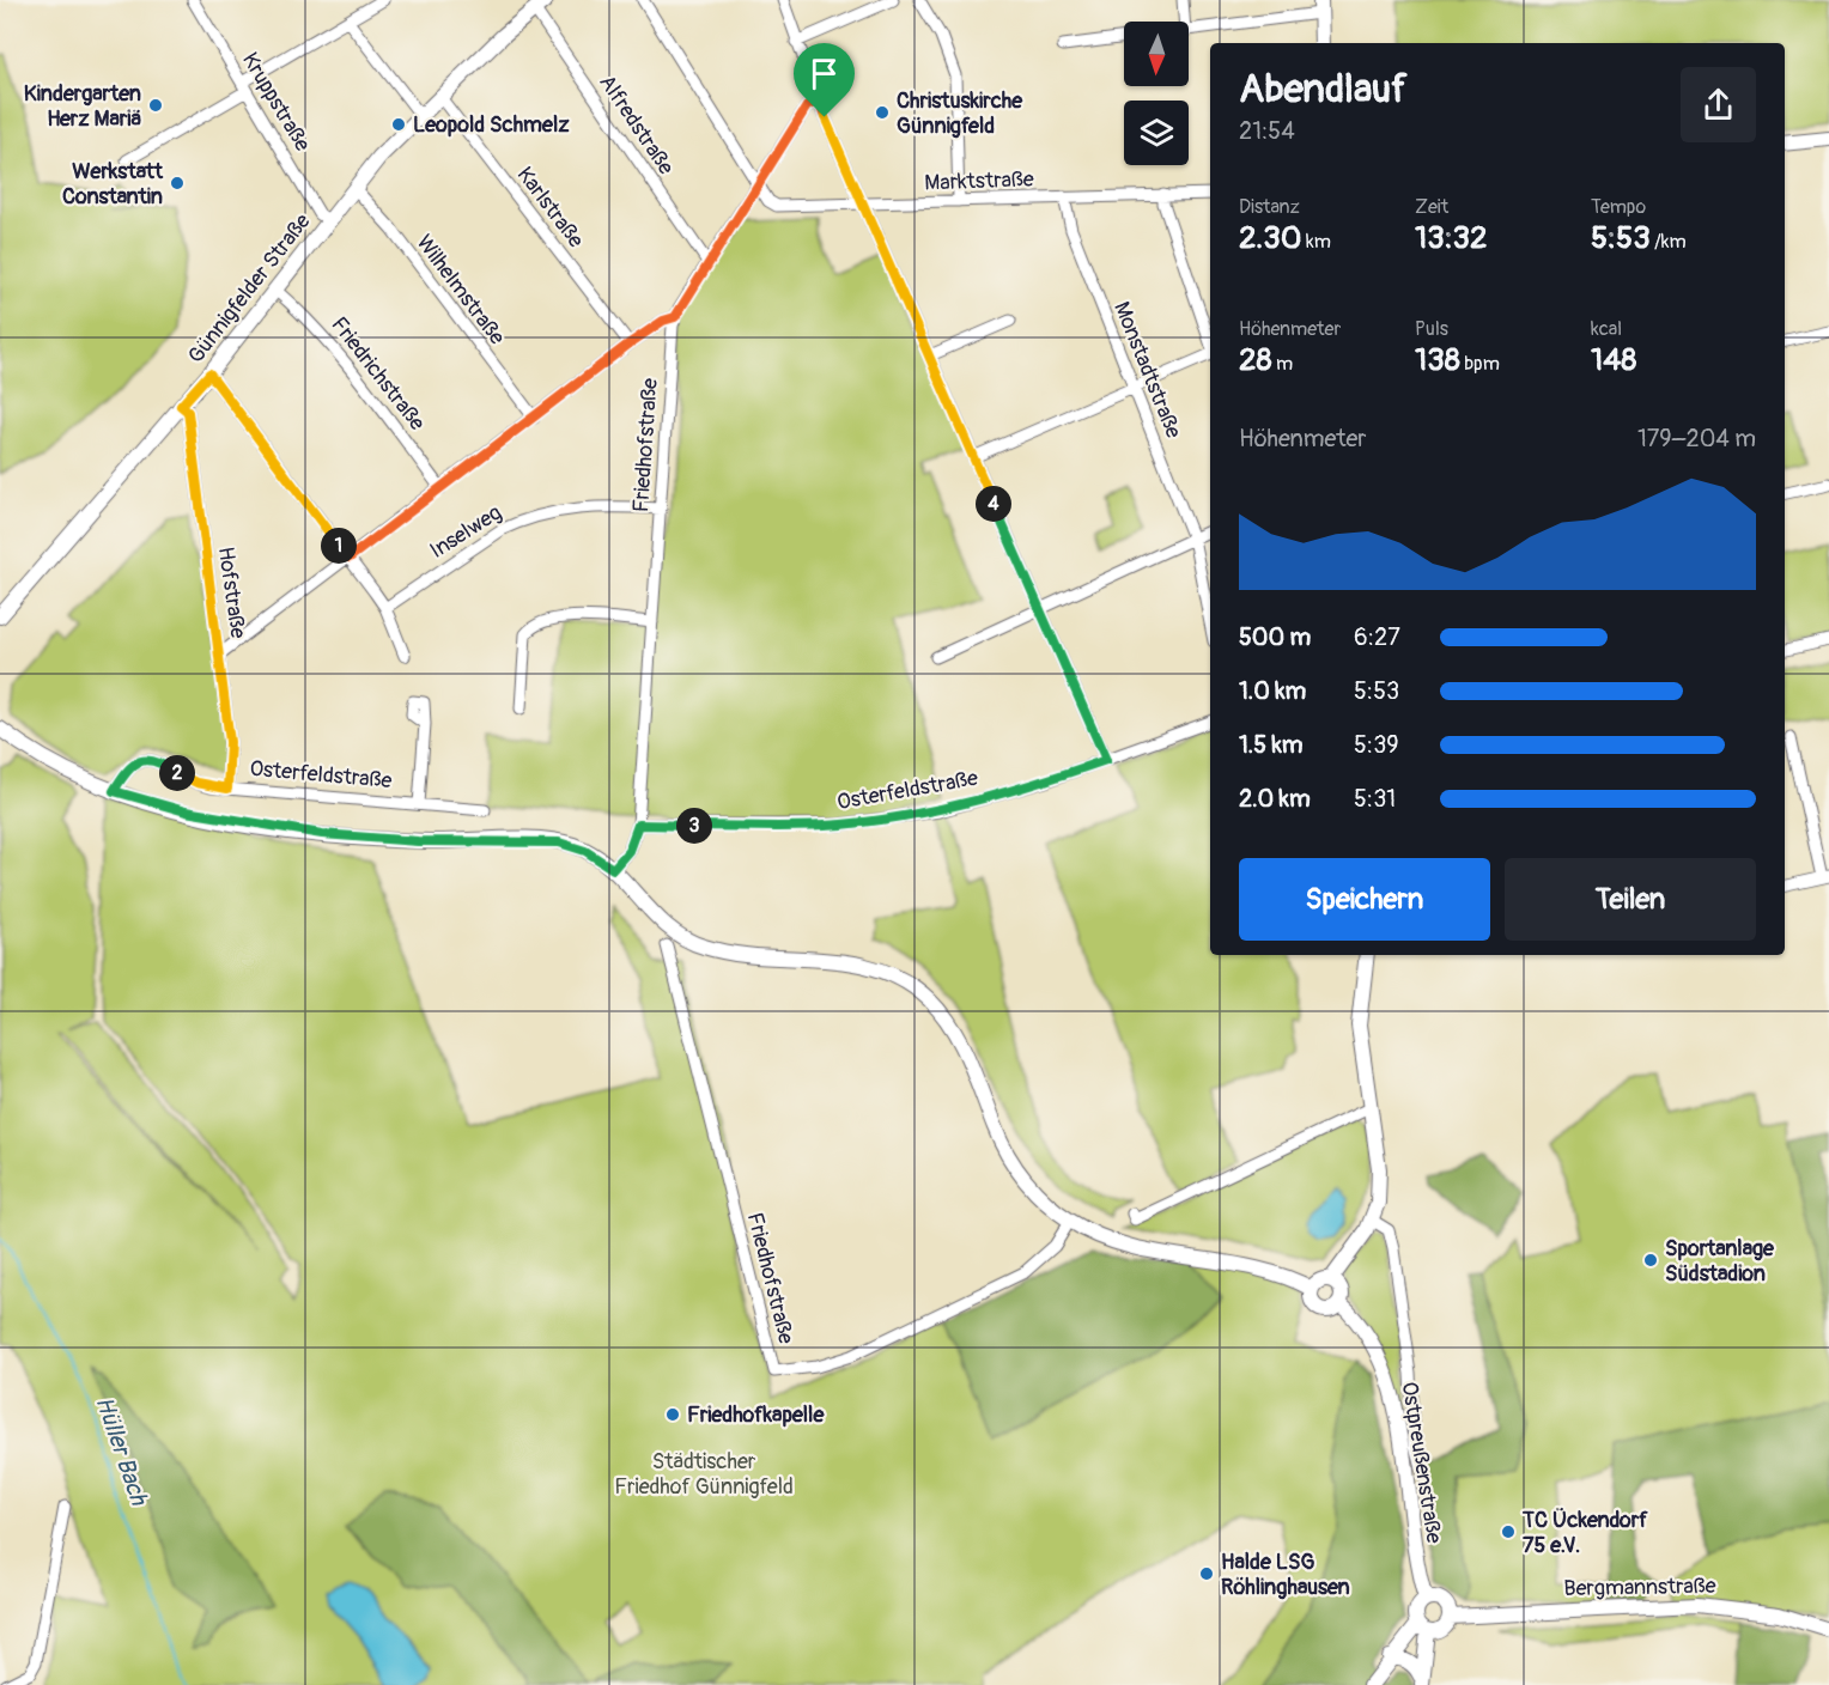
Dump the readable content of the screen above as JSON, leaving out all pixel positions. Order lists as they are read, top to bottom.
{
  "streets": {
    "street": [
      "Kruppstraße",
      "Alfredstraße",
      "Marktstraße",
      "Karlstraße",
      "Günnigfelder Straße",
      "Wilhelmstraße",
      "Monstadtstraße",
      "Friedrichstraße",
      "Friedhofstraße",
      "Inselweg",
      "Hofstraße",
      "Osterfeldstraße",
      "Ostpreußenstraße",
      "Bergmannstraße"
    ]
  },
  "crossings": [
    ["Kruppstraße", "Günnigfelder Straße"],
    ["Alfredstraße", "Günnigfelder Straße"],
    ["Alfredstraße", "Friedhofstraße"],
    ["Marktstraße", "Monstadtstraße"],
    ["Marktstraße", "Friedhofstraße"],
    ["Karlstraße", "Günnigfelder Straße"],
    ["Günnigfelder Straße", "Wilhelmstraße"],
    ["Günnigfelder Straße", "Friedrichstraße"],
    ["Günnigfelder Straße", "Hofstraße"],
    ["Friedhofstraße", "Inselweg"],
    ["Friedhofstraße", "Osterfeldstraße"],
    ["Hofstraße", "Osterfeldstraße"],
    ["Ostpreußenstraße", "Bergmannstraße"]
  ],
  "water": ["Hüller Bach"],
  "parks": ["Städtischer Friedhof Günnigfeld"],
  "places": [
    "Kindergarten Herz Mariä",
    "Christuskirche Günnigfeld",
    "Leopold Schmelz",
    "Werkstatt Constantin",
    "Sportanlage Südstadion",
    "Friedhofkapelle",
    "TC Ückendorf 75 e.V.",
    "Halde LSG Röhlinghausen"
  ],
  "north": "bottom",
  "page": {
    "heading": ["Abendlauf", "21:54"],
    "stats": [
      ["Distanz", "2.30 km"],
      ["Zeit", "13:32"],
      ["Tempo", "5:53 /km"],
      ["Höhenmeter", "28 m"],
      ["Puls", "138 bpm"],
      ["kcal", "148"]
    ],
    "chart": ["Höhenmeter", "179–204 m"],
    "pins": [
      "4",
      "1",
      "2",
      "3"
    ],
    "list": [
      {
        "name": "500 m",
        "note": "6:27"
      },
      {
        "name": "1.0 km",
        "note": "5:53"
      },
      {
        "name": "1.5 km",
        "note": "5:39"
      },
      {
        "name": "2.0 km",
        "note": "5:31"
      }
    ],
    "buttons": ["Speichern", "Teilen"]
  }
}
